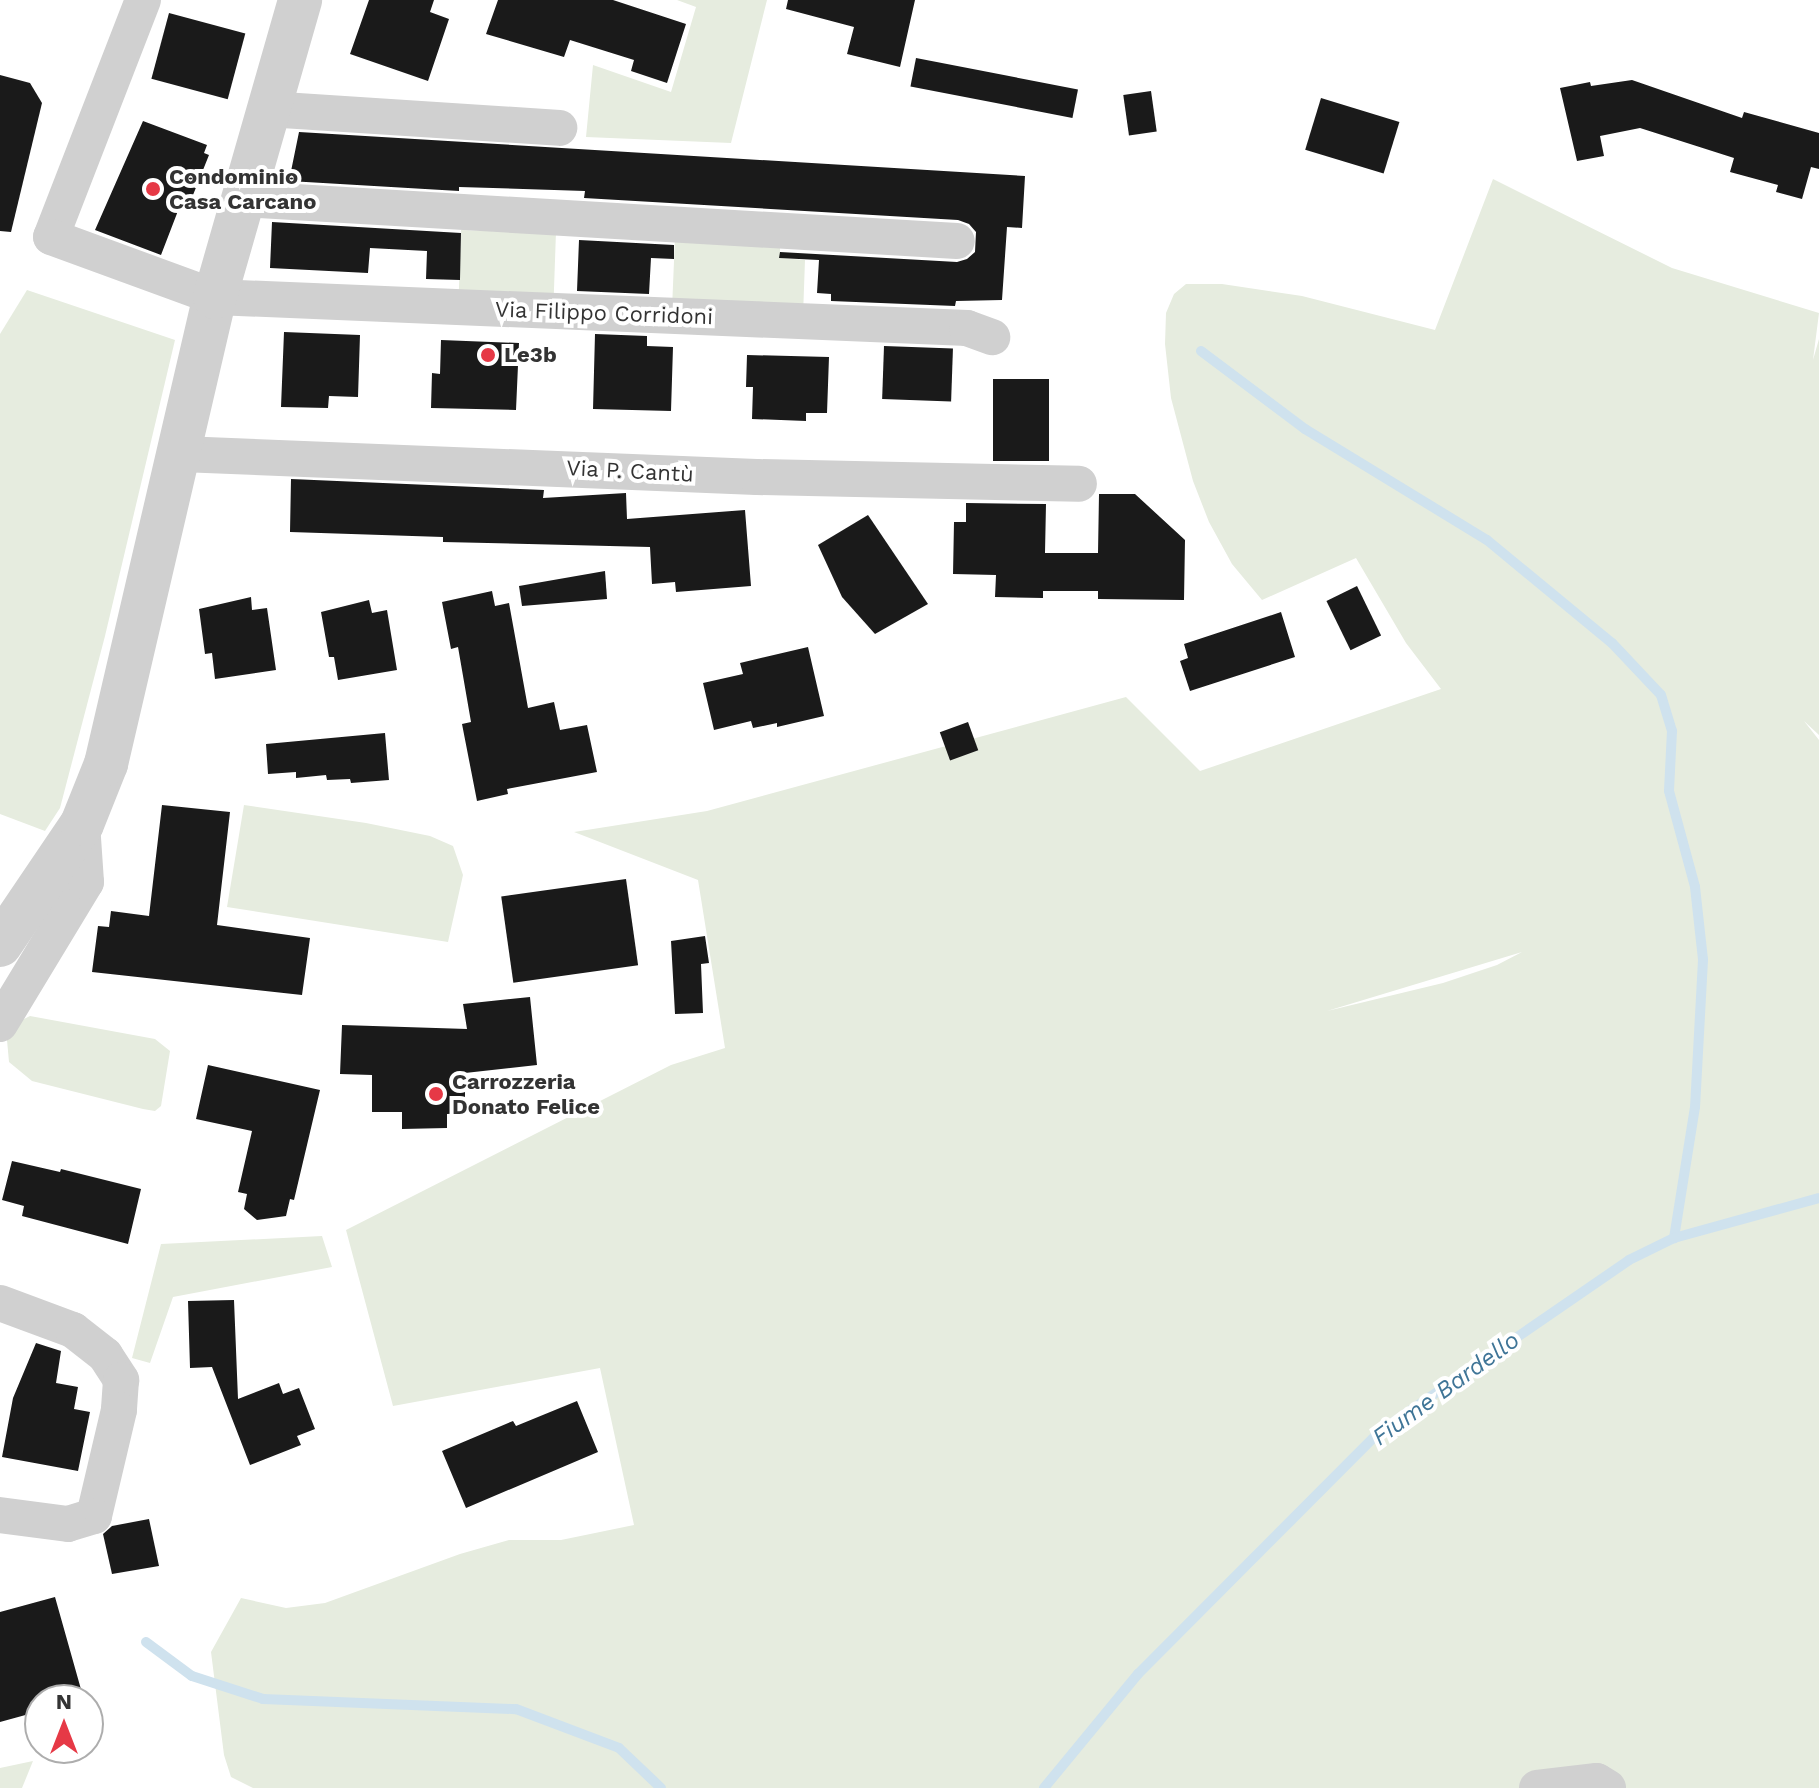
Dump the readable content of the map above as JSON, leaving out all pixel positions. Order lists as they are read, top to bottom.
{
  "streets": {
    "street": ["Via Filippo Corridoni", "Via P. Cantù"]
  },
  "water": ["Fiume Bardello"],
  "places": ["Condominio Casa Carcano", "Le3b", "Carrozzeria Donato Felice"],
  "north": "top"
}
